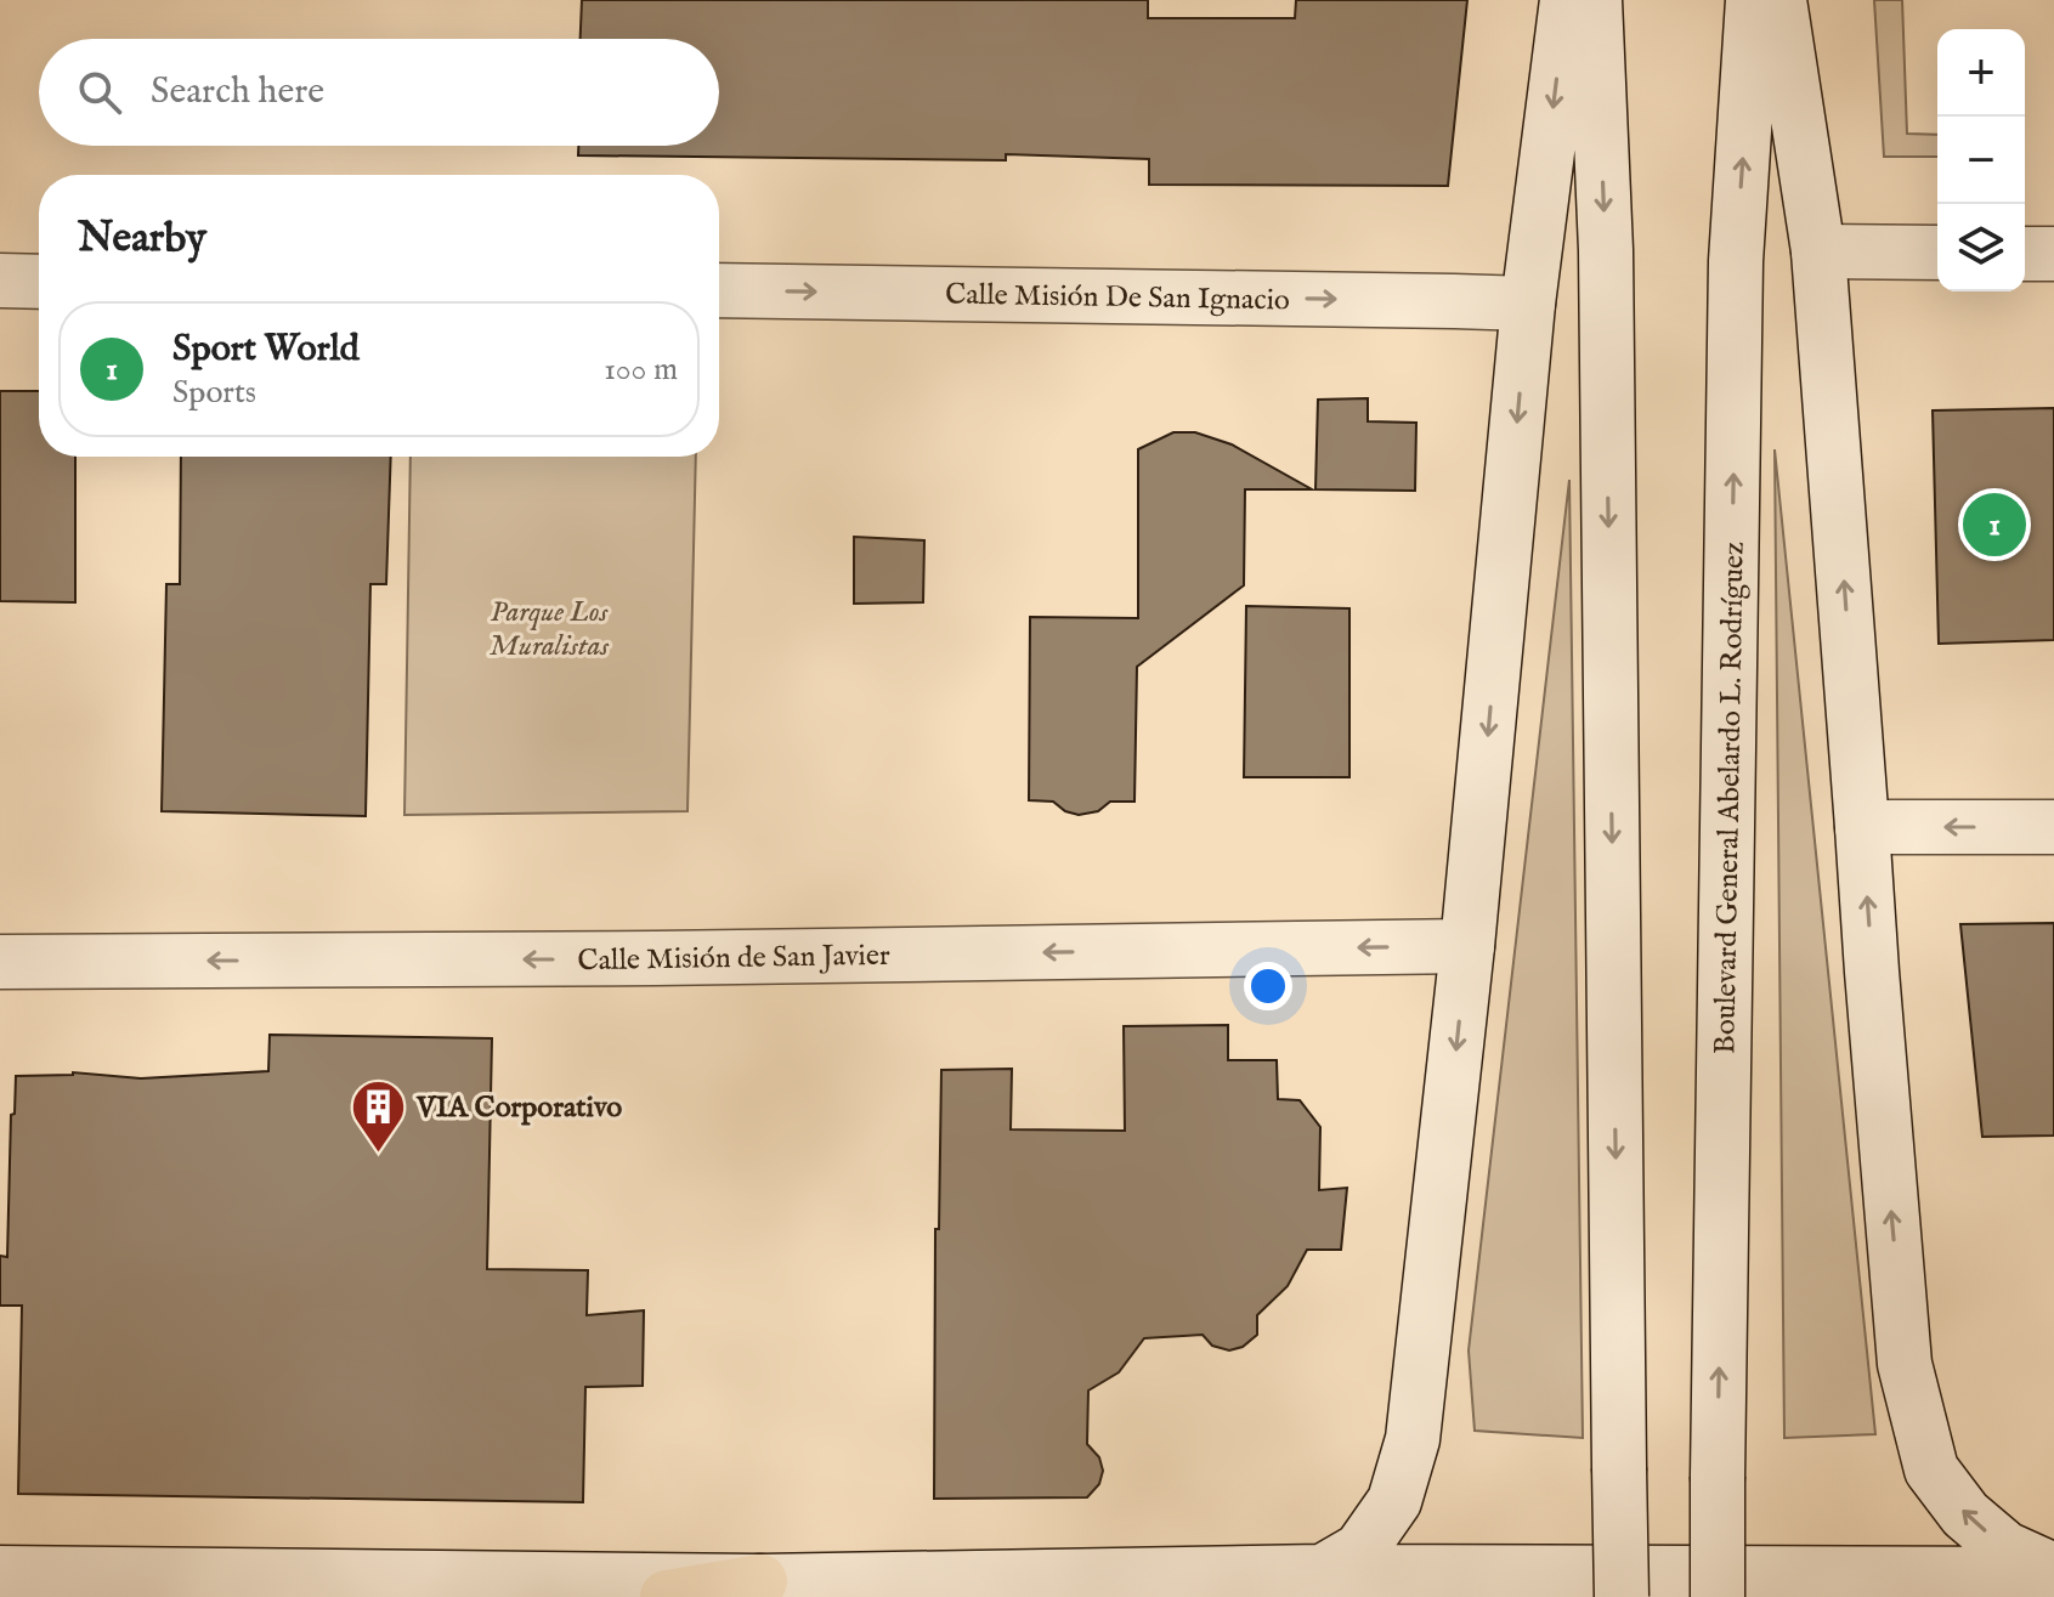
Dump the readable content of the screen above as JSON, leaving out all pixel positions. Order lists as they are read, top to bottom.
{
  "streets": {
    "main road": ["Calle Misión De San Ignacio", "Boulevard General Abelardo L. Rodríguez", "Calle Misión de San Javier"]
  },
  "one_way": ["Calle Misión De San Ignacio", "Calle Misión de San Javier"],
  "parks": ["Parque Los Muralistas"],
  "places": {
    "building": ["VIA Corporativo"]
  },
  "page": {
    "map_buttons": ["+", "−"],
    "search": "Search here",
    "heading": "Nearby",
    "list": [
      {
        "mark": "1",
        "name": "Sport World",
        "note": "Sports",
        "value": "100 m"
      }
    ],
    "pins": "1"
  }
}
